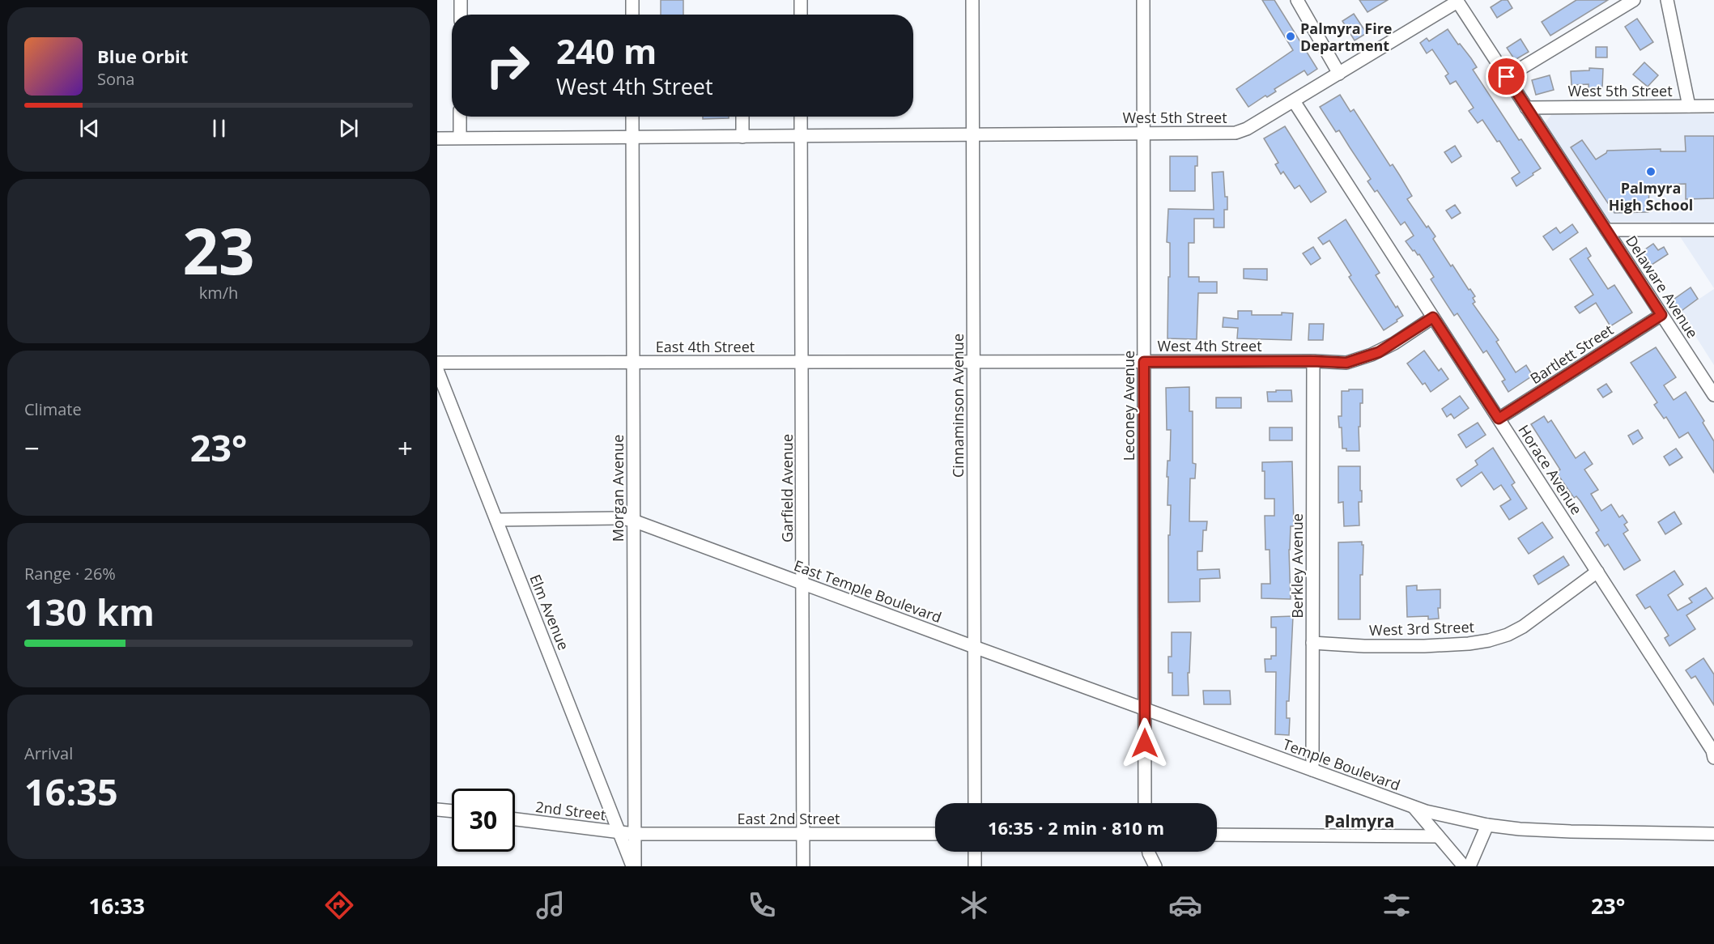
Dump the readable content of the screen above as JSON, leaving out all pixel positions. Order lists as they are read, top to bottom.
{
  "streets": {
    "street": [
      "West 5th Street",
      "Delaware Avenue",
      "West 4th Street",
      "East 4th Street",
      "Bartlett Street",
      "Cinnaminson Avenue",
      "Leconey Avenue",
      "Horace Avenue",
      "Morgan Avenue",
      "Garfield Avenue",
      "Berkley Avenue",
      "East Temple Boulevard",
      "Elm Avenue",
      "West 3rd Street",
      "Temple Boulevard",
      "2nd Street",
      "East 2nd Street"
    ]
  },
  "crossings": [
    ["West 5th Street", "Delaware Avenue"],
    ["West 5th Street", "Cinnaminson Avenue"],
    ["West 5th Street", "Leconey Avenue"],
    ["West 5th Street", "Horace Avenue"],
    ["West 5th Street", "Morgan Avenue"],
    ["West 5th Street", "Garfield Avenue"],
    ["Delaware Avenue", "Bartlett Street"],
    ["West 4th Street", "East 4th Street"],
    ["West 4th Street", "Cinnaminson Avenue"],
    ["West 4th Street", "Leconey Avenue"],
    ["West 4th Street", "Horace Avenue"],
    ["West 4th Street", "Berkley Avenue"],
    ["East 4th Street", "Cinnaminson Avenue"],
    ["East 4th Street", "Morgan Avenue"],
    ["East 4th Street", "Garfield Avenue"],
    ["Bartlett Street", "Horace Avenue"],
    ["Cinnaminson Avenue", "East Temple Boulevard"],
    ["Cinnaminson Avenue", "Temple Boulevard"],
    ["Leconey Avenue", "Temple Boulevard"],
    ["Horace Avenue", "West 3rd Street"],
    ["Morgan Avenue", "East Temple Boulevard"],
    ["Morgan Avenue", "Elm Avenue"],
    ["Morgan Avenue", "2nd Street"],
    ["Morgan Avenue", "East 2nd Street"],
    ["Garfield Avenue", "East Temple Boulevard"],
    ["Garfield Avenue", "East 2nd Street"],
    ["Berkley Avenue", "West 3rd Street"],
    ["Berkley Avenue", "Temple Boulevard"],
    ["East Temple Boulevard", "Elm Avenue"],
    ["East Temple Boulevard", "Temple Boulevard"],
    ["Elm Avenue", "2nd Street"],
    ["2nd Street", "East 2nd Street"]
  ],
  "districts": ["Palmyra"],
  "places": ["Palmyra Fire Department", "Palmyra High School"],
  "page": {
    "turn": ["240 m", "West 4th Street"],
    "song": ["Blue Orbit", "Sona"],
    "tile": [
      ["23", "km/h"],
      "Climate",
      ["Range · 26%", "130 km"],
      ["Arrival", "16:35"]
    ],
    "heat": ["−", "23°", "+"],
    "limit": "30",
    "trip": "16:35 · 2 min · 810 m",
    "tabs": ["16:33", "23°"]
  }
}
